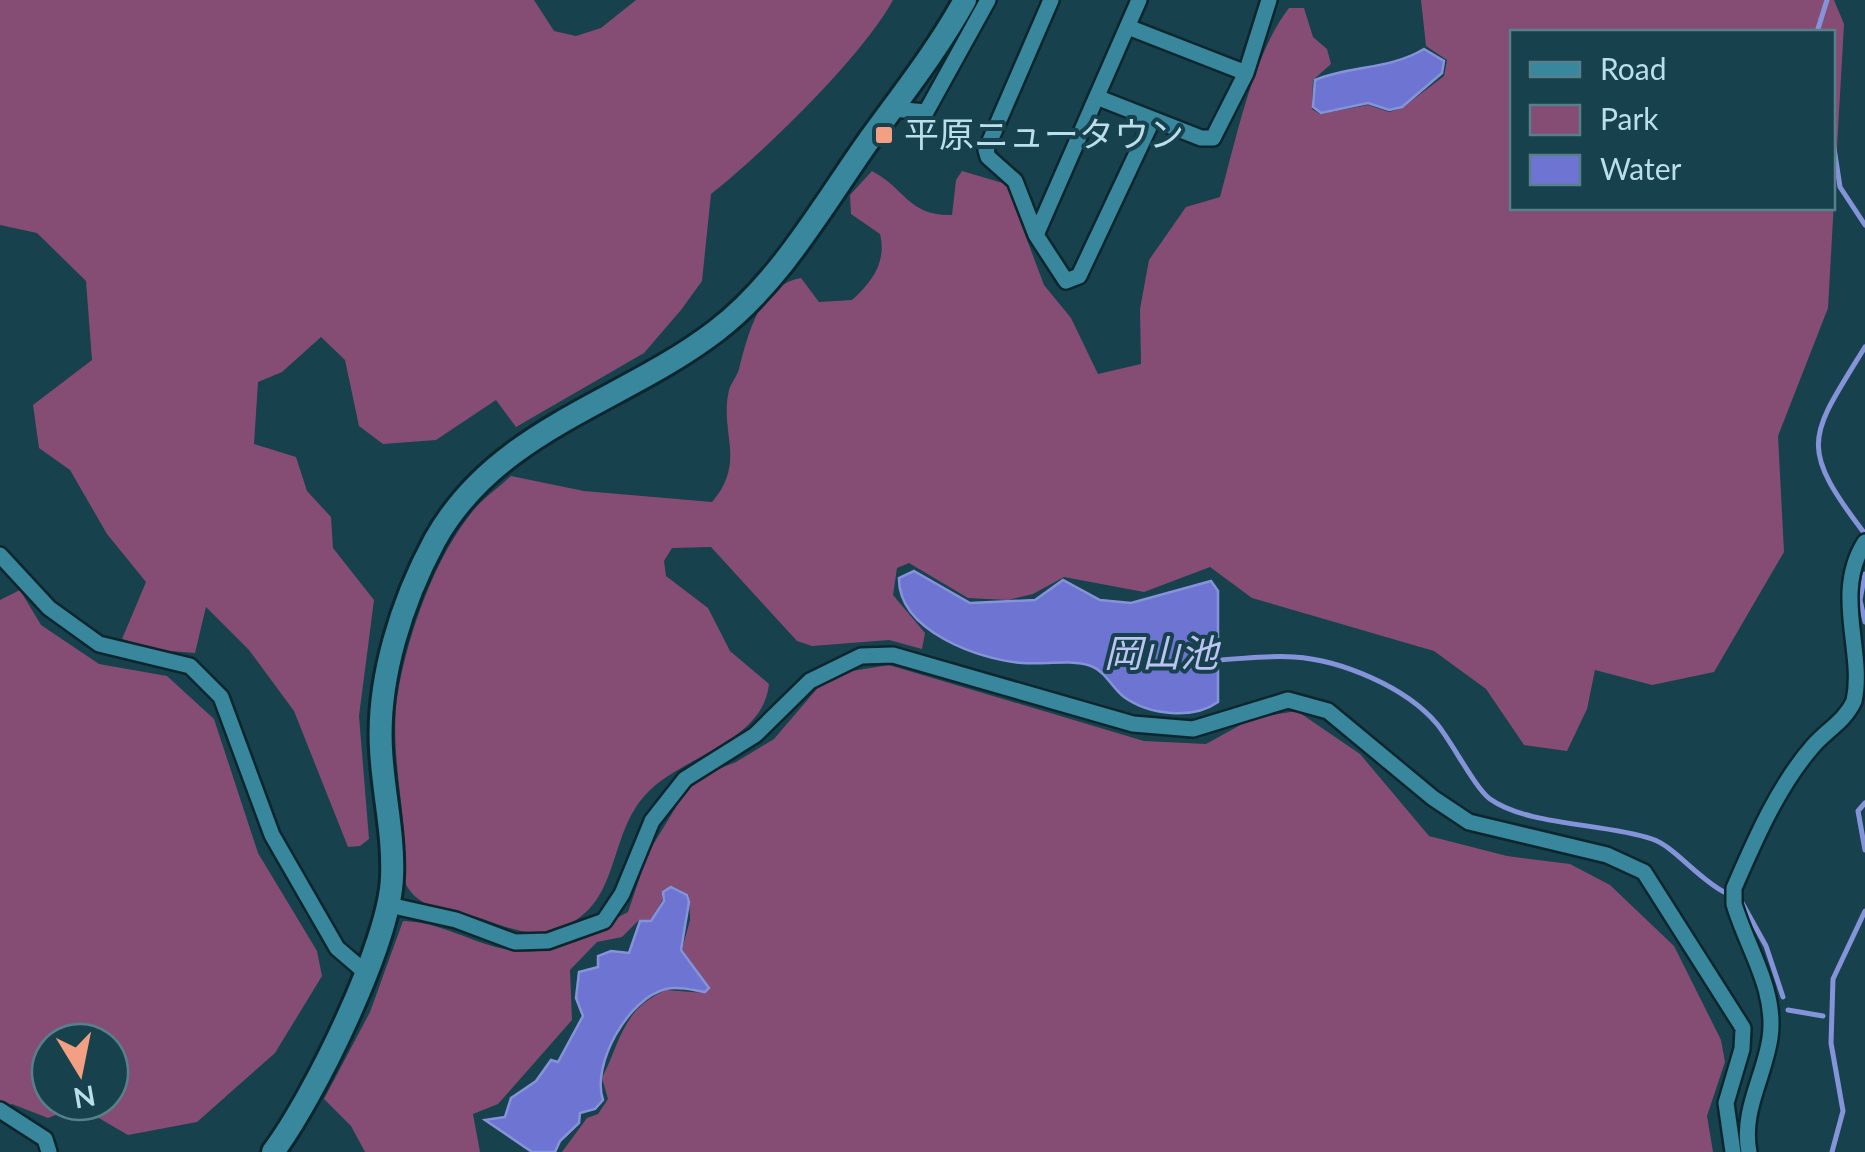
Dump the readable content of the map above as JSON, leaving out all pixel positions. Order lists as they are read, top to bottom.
{
  "water": ["岡山池"],
  "places": {
    "transit": ["平原ニュータウン"]
  },
  "legend": ["Road", "Park", "Water"],
  "north": "bottom"
}
